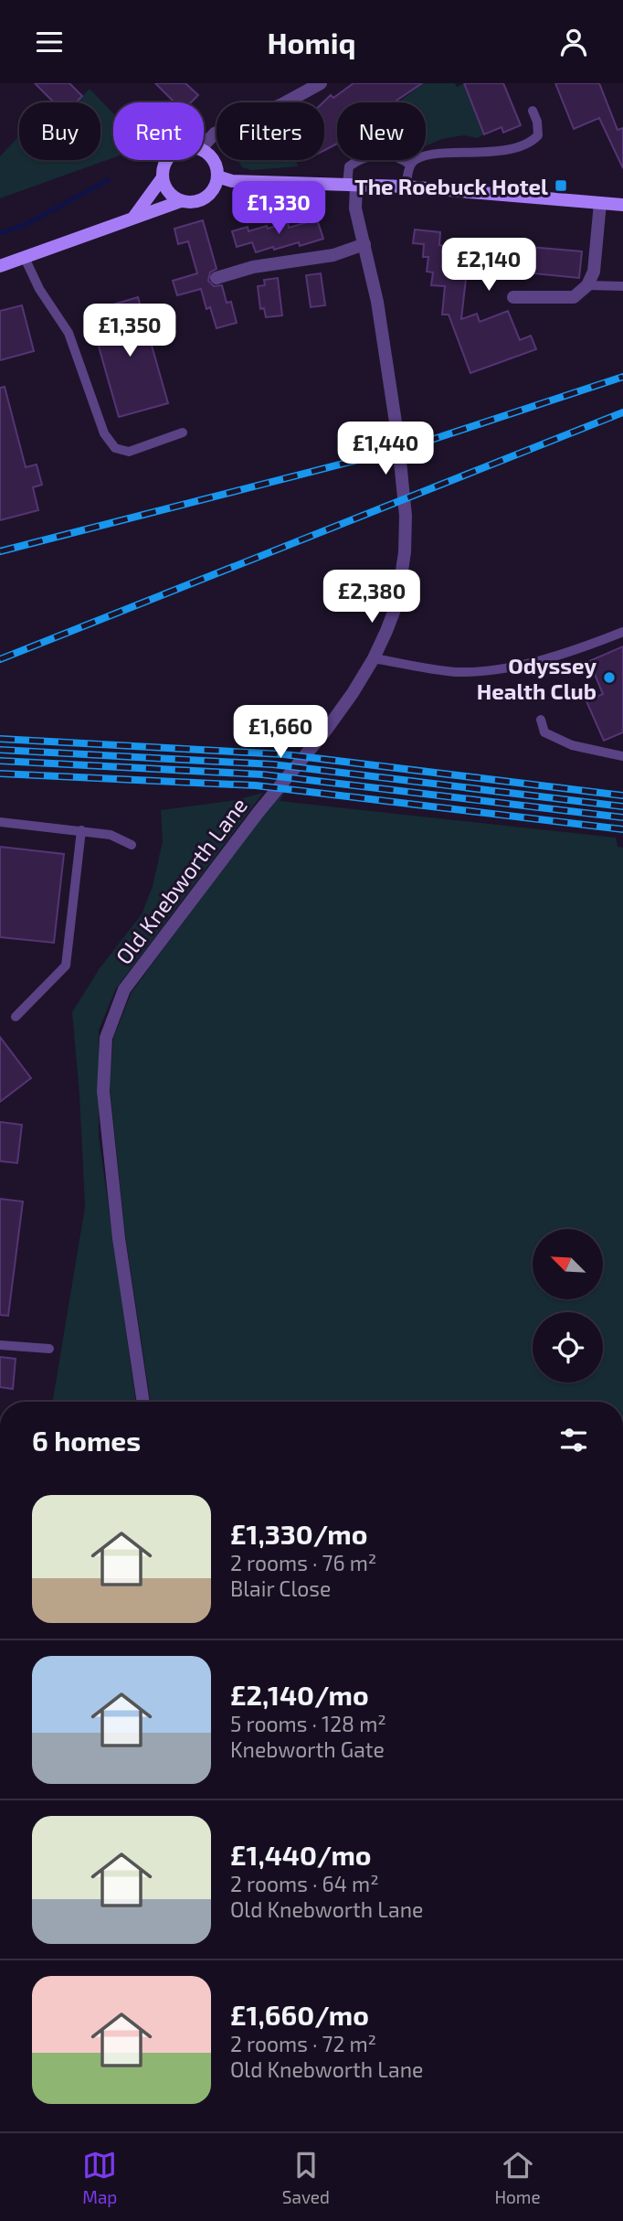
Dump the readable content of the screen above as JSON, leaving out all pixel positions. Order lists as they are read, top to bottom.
{
  "streets": {
    "street": ["Old Knebworth Lane"]
  },
  "places": {
    "transit": ["The Roebuck Hotel"],
    "other": ["Odyssey Health Club"]
  },
  "north": "top left",
  "page": {
    "header": "Homiq",
    "chip": [
      "Buy",
      "Rent",
      "Filters",
      "New"
    ],
    "price": [
      "£1,330",
      "£2,140",
      "£1,350",
      "£1,440",
      "£2,380",
      "£1,660"
    ],
    "heading": "6 homes",
    "list": [
      {
        "name": "£1,330/mo",
        "note": "2 rooms · 76 m² · Blair Close"
      },
      {
        "name": "£2,140/mo",
        "note": "5 rooms · 128 m² · Knebworth Gate"
      },
      {
        "name": "£1,440/mo",
        "note": "2 rooms · 64 m² · Old Knebworth Lane"
      },
      {
        "name": "£1,660/mo",
        "note": "2 rooms · 72 m² · Old Knebworth Lane"
      }
    ],
    "tabs": ["Map", "Saved", "Home"]
  }
}
